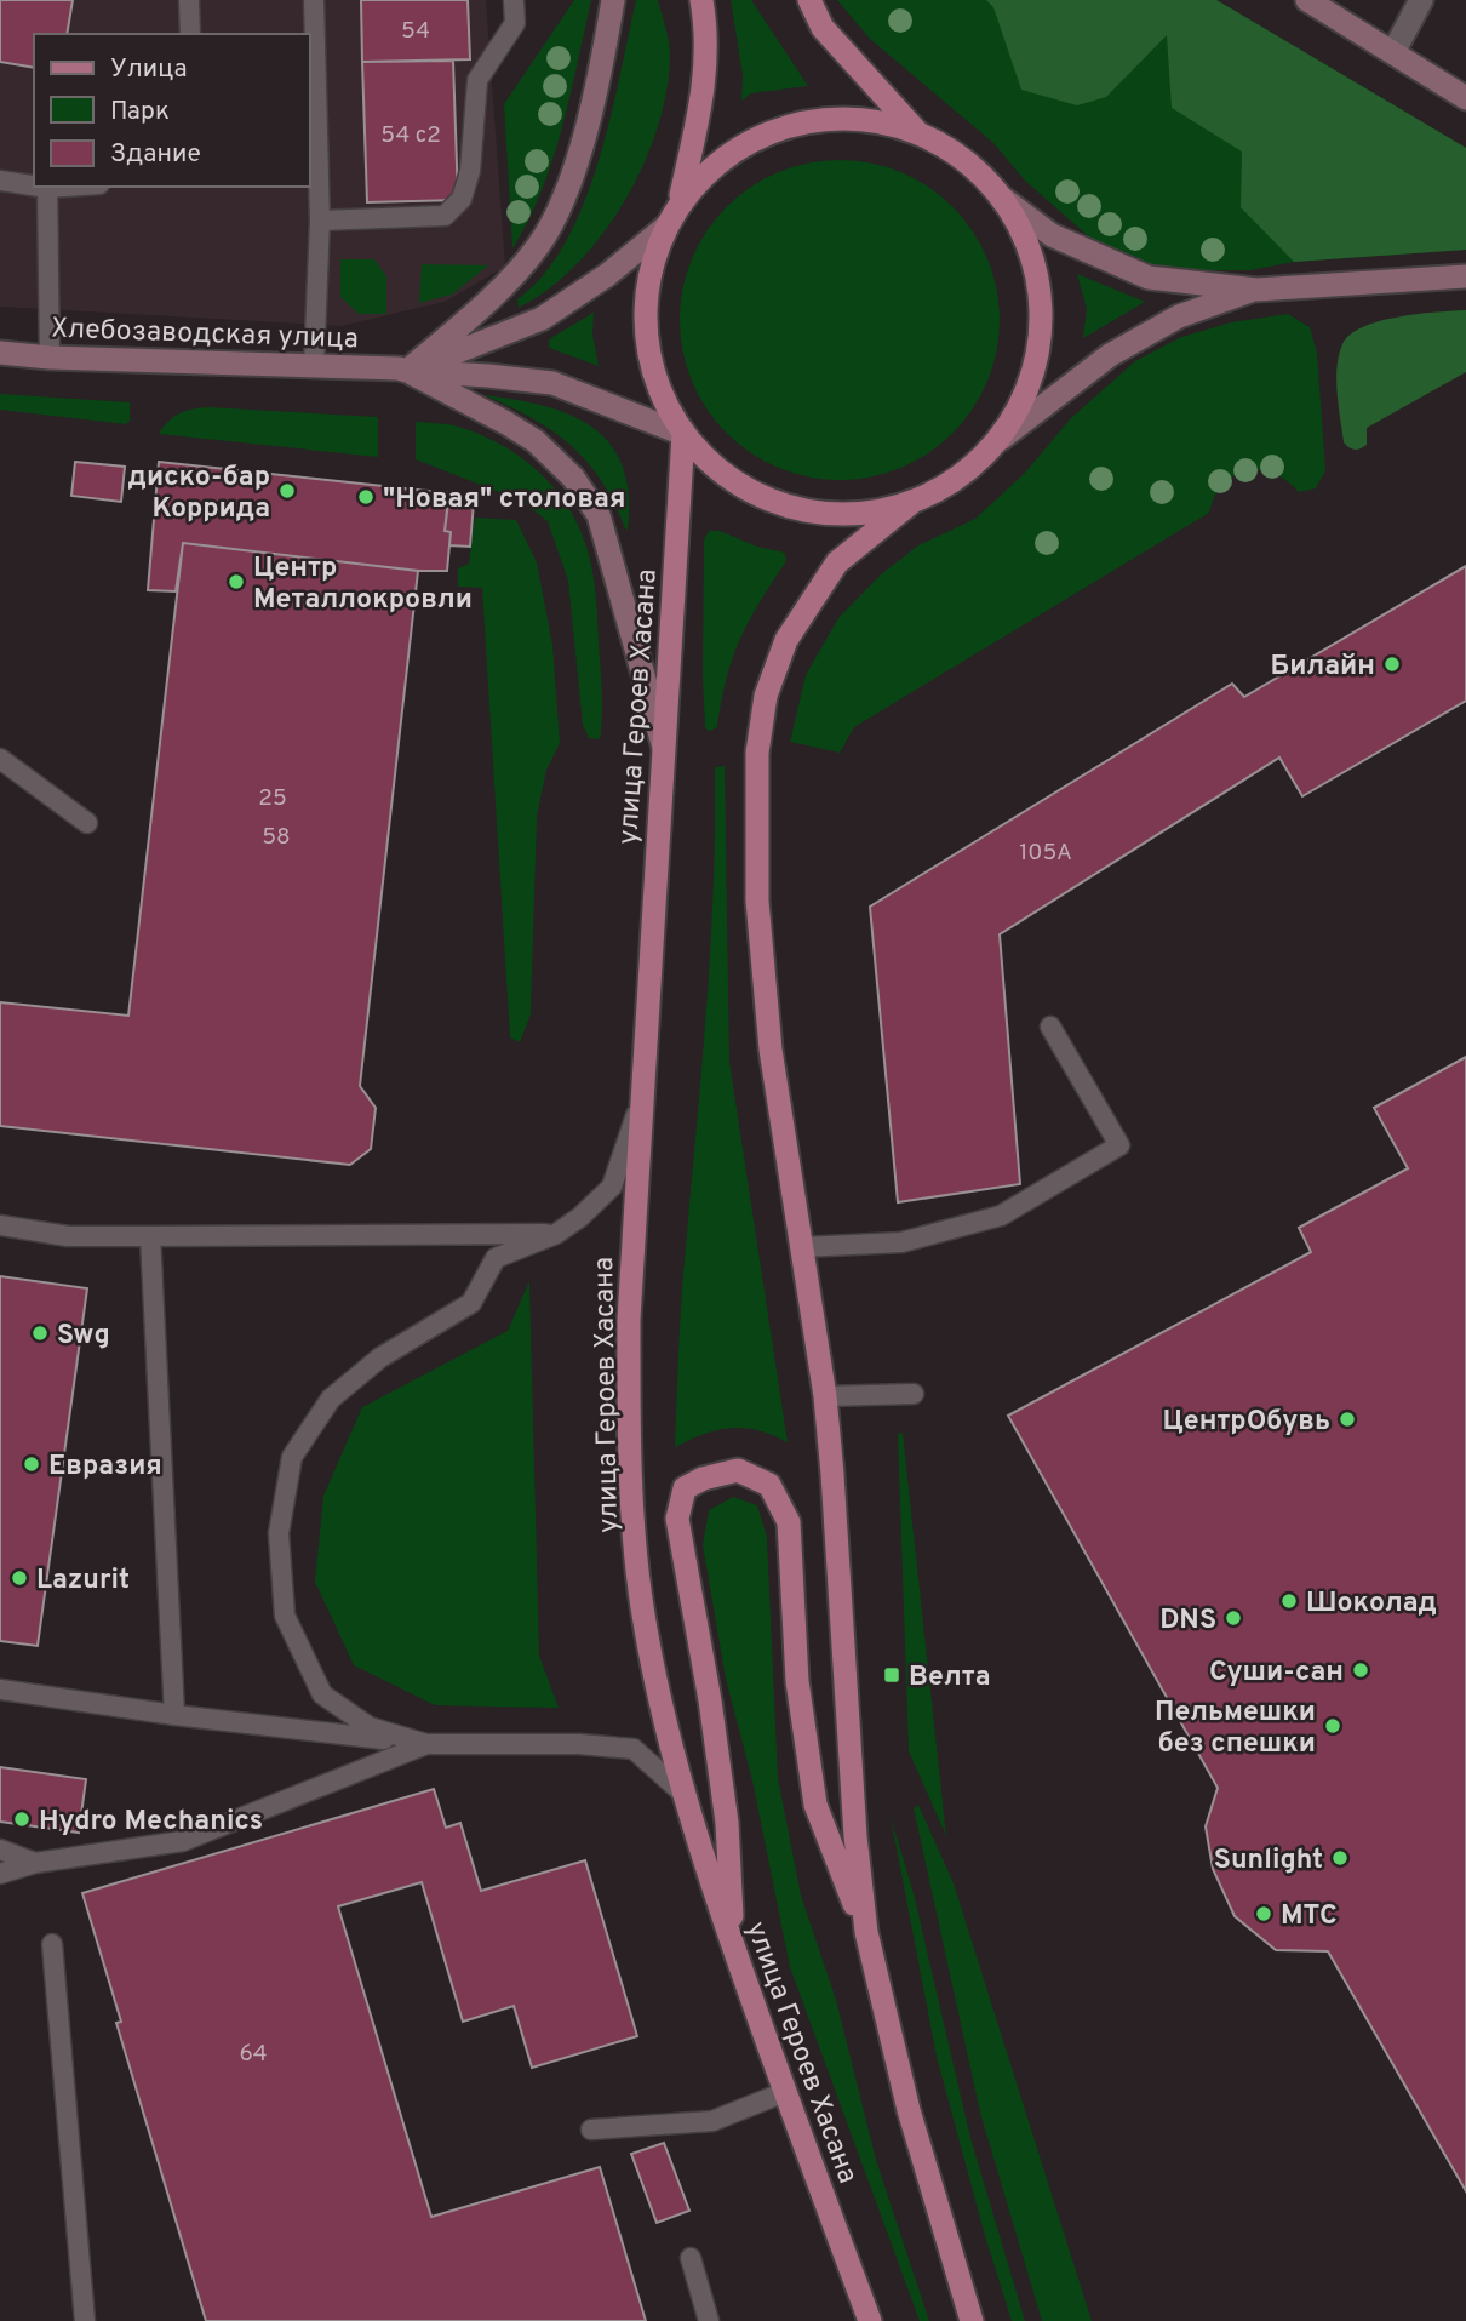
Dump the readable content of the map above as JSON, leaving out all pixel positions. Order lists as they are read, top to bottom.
{
  "streets": {
    "main road": ["Хлебозаводская улица", "улица Героев Хасана"]
  },
  "crossings": [
    ["Хлебозаводская улица", "улица Героев Хасана"]
  ],
  "places": {
    "other": [
      "диско-бар Коррида",
      "\"Новая\" столовая",
      "Центр Металлокровли",
      "Билайн",
      "Swg",
      "ЦентрОбувь",
      "Евразия",
      "Lazurit",
      "Шоколад",
      "DNS",
      "Суши-сан",
      "Пельмешки без спешки",
      "Hydro Mechanics",
      "Sunlight",
      "МТС"
    ],
    "transit": ["Велта"]
  },
  "house_numbers": [
    "54",
    "54 с2",
    "25",
    "58",
    "105А",
    "64"
  ],
  "legend": ["Улица", "Парк", "Здание"]
}
